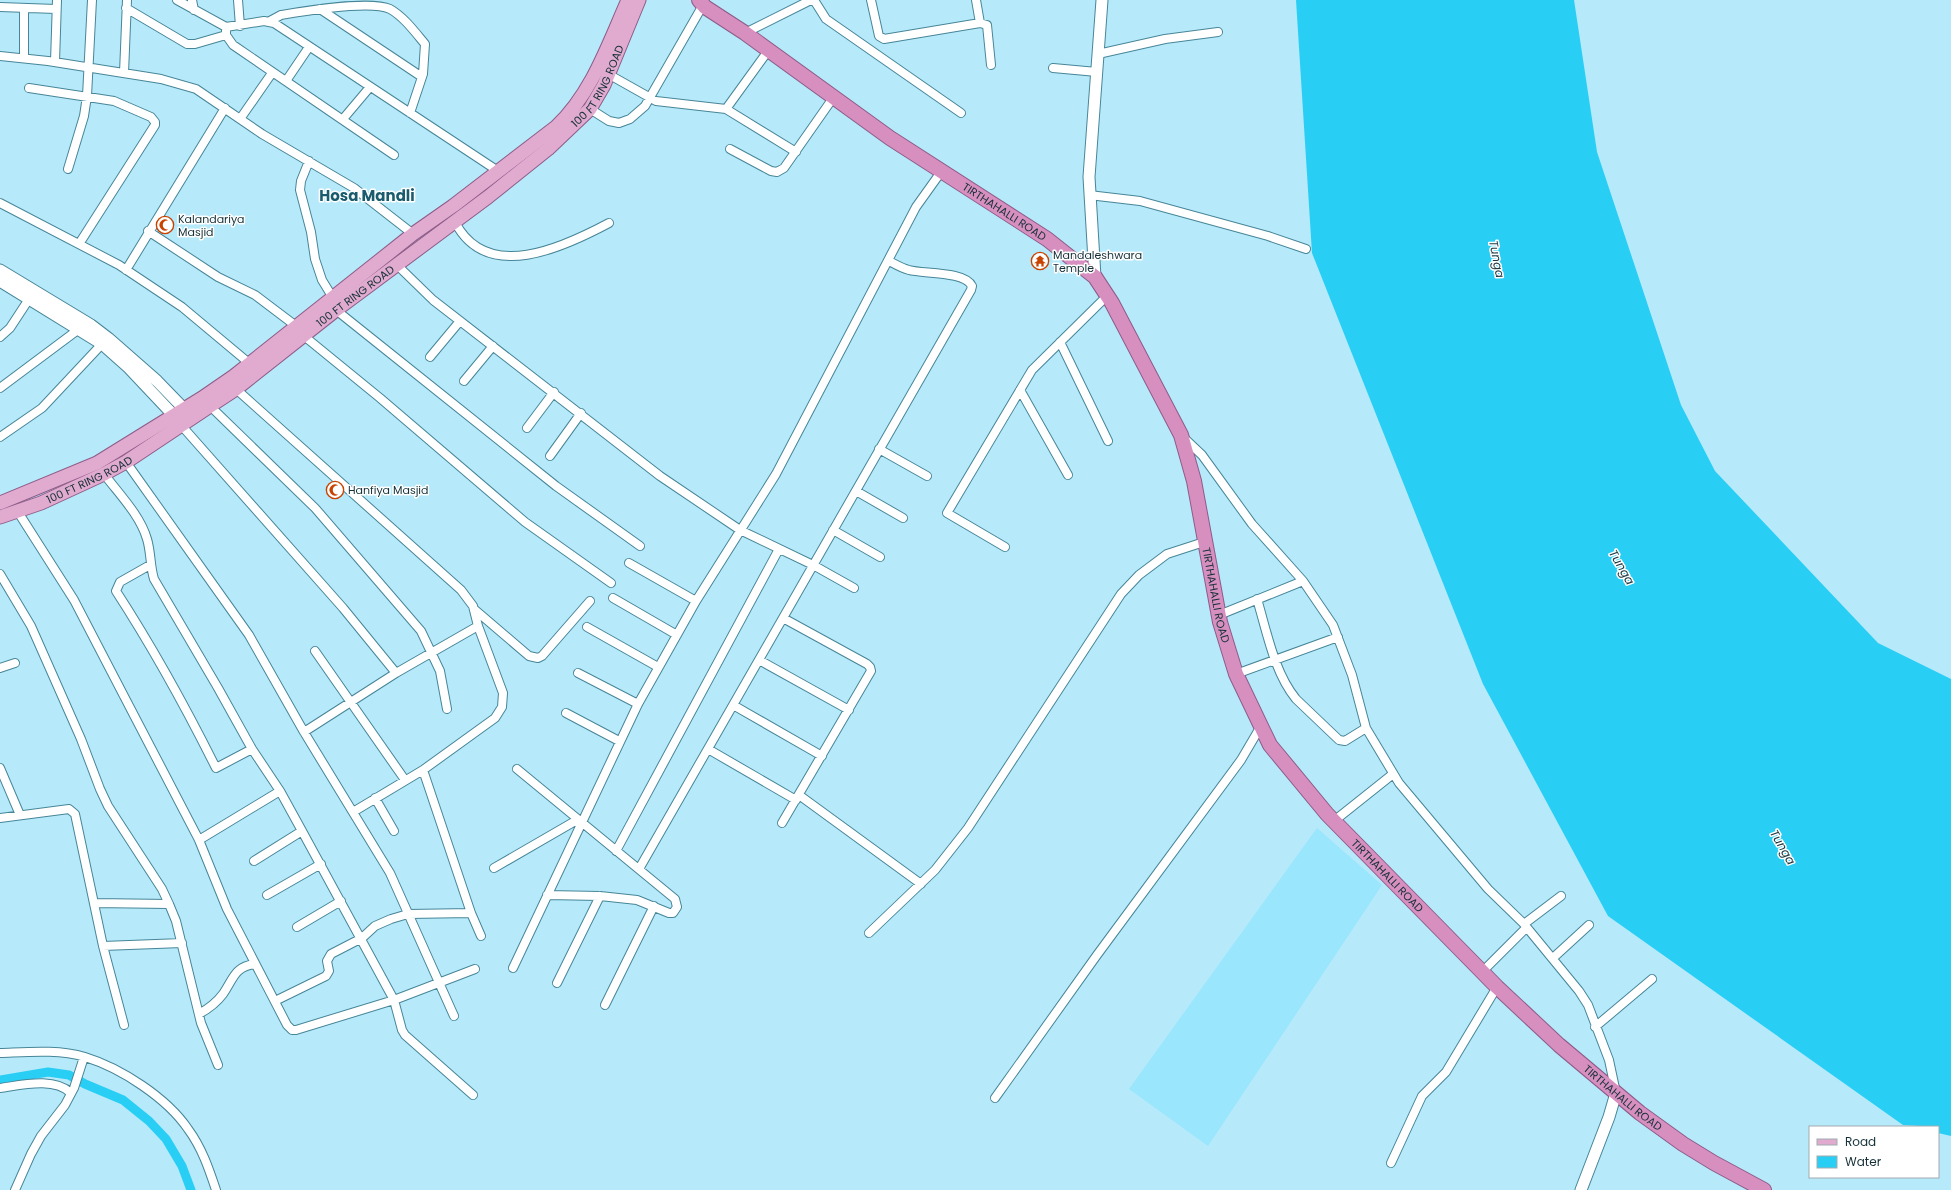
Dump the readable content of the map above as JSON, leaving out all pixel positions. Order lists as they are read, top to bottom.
{
  "streets": {
    "highway": ["TIRTHAHALLI ROAD"],
    "main road": ["100 FT RING ROAD"]
  },
  "districts": ["Hosa Mandli"],
  "water": ["Tunga"],
  "places": {
    "mosque": ["Kalandariya Masjid", "Hanfiya Masjid"],
    "temple": ["Mandaleshwara Temple"]
  },
  "legend": ["Road", "Water"]
}
